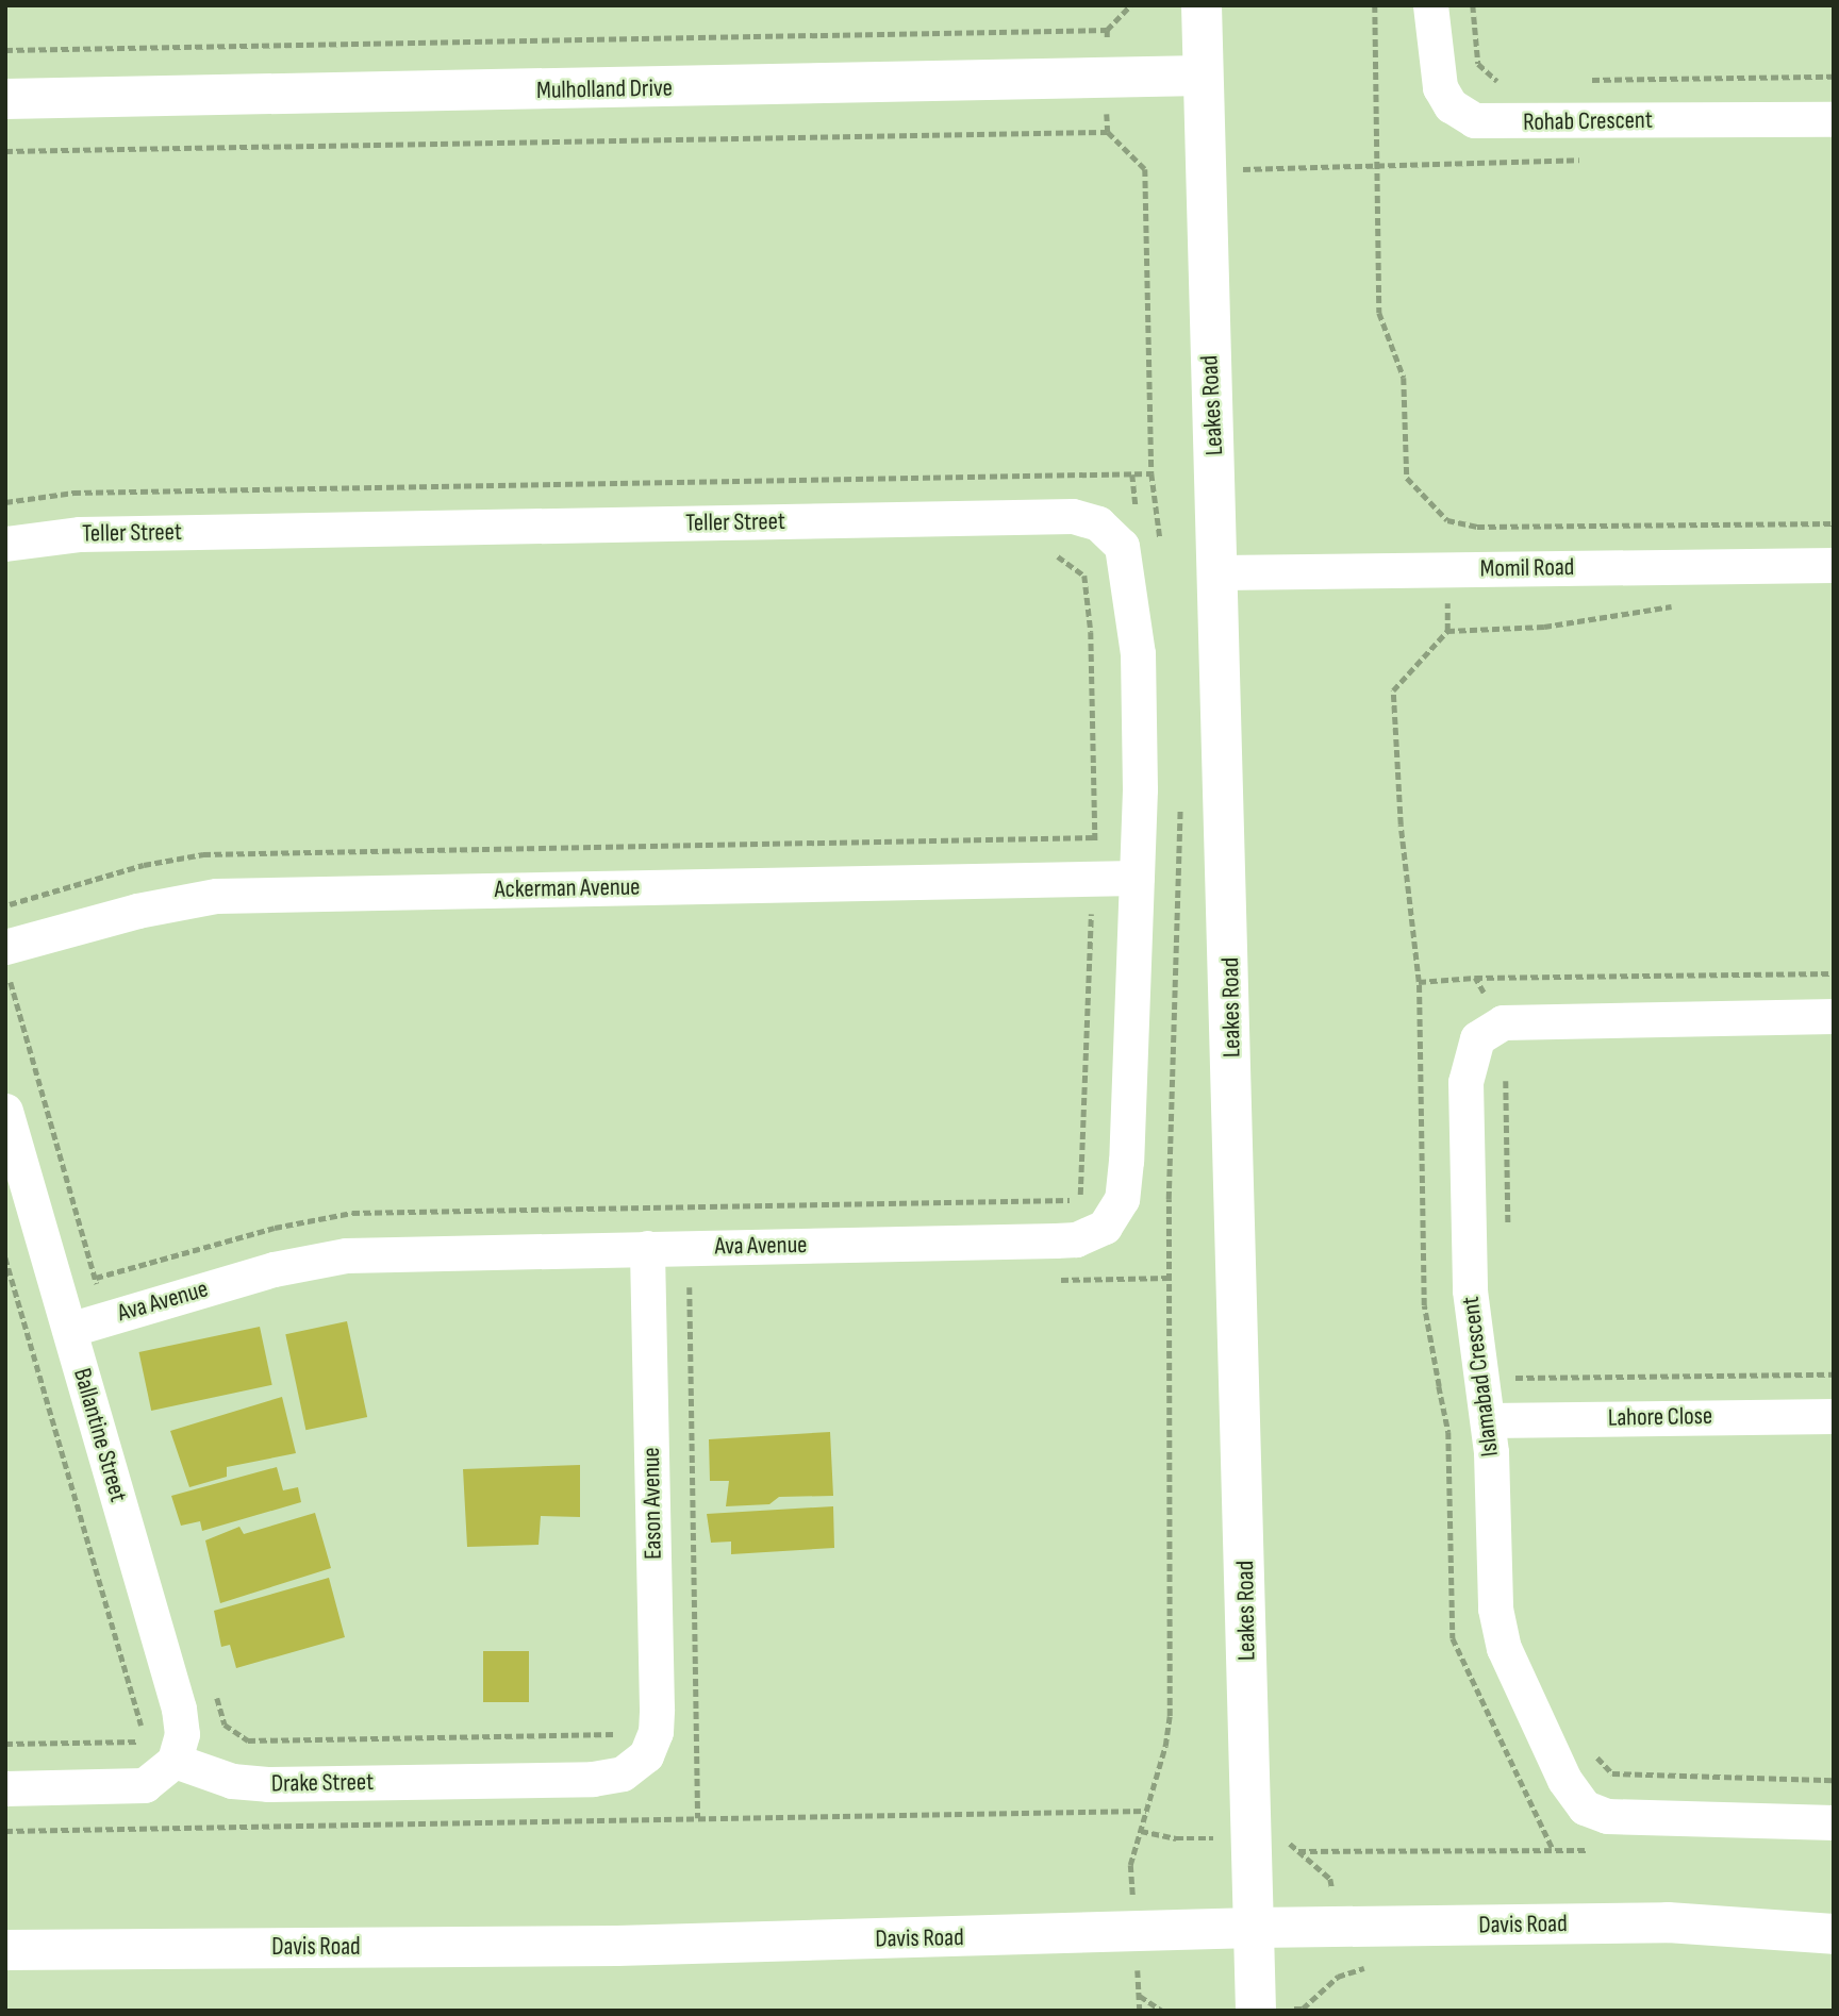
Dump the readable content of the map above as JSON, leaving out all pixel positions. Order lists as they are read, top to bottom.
{
  "streets": {
    "street": [
      "Mulholland Drive",
      "Rohab Crescent",
      "Leakes Road",
      "Teller Street",
      "Momil Road",
      "Ackerman Avenue",
      "Ava Avenue",
      "Islamabad Crescent",
      "Lahore Close",
      "Ballantine Street",
      "Eason Avenue",
      "Drake Street",
      "Davis Road"
    ]
  },
  "crossings": [
    ["Mulholland Drive", "Leakes Road"],
    ["Leakes Road", "Momil Road"],
    ["Leakes Road", "Davis Road"],
    ["Teller Street", "Ackerman Avenue"],
    ["Teller Street", "Ava Avenue"],
    ["Ackerman Avenue", "Ava Avenue"],
    ["Ava Avenue", "Ballantine Street"],
    ["Ava Avenue", "Eason Avenue"],
    ["Islamabad Crescent", "Lahore Close"],
    ["Ballantine Street", "Drake Street"],
    ["Eason Avenue", "Drake Street"]
  ]
}
